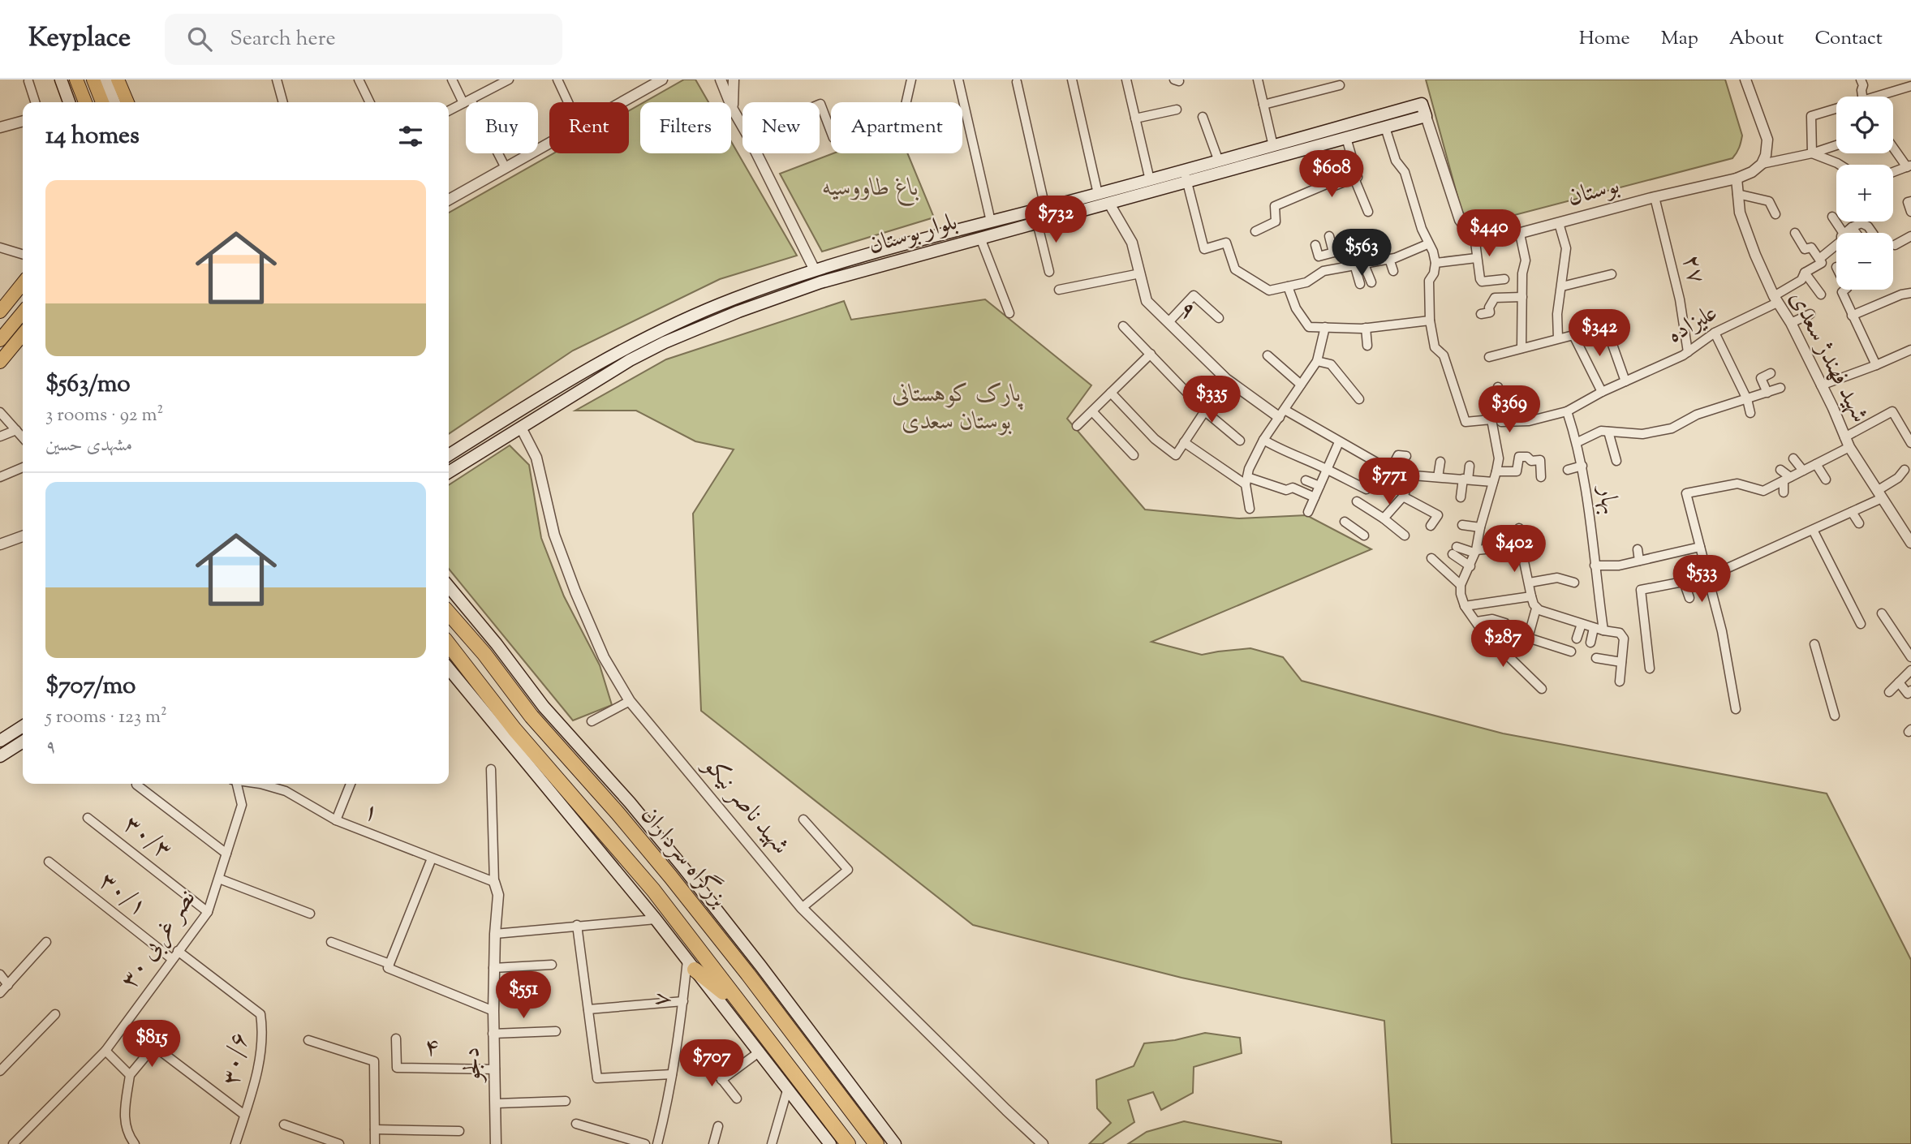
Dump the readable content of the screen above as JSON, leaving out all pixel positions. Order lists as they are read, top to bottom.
{
  "streets": {
    "highway": ["بزرگراه سرداران"],
    "main road": ["بلوار بوستان"],
    "street": [
      "بوستان",
      "۲۷",
      "۹",
      "علیزاده",
      "شهید فهندژ سعدی",
      "بهار",
      "شهید ناصر نیکو",
      "۱",
      "۳۰/۳",
      "۳۰/۱",
      "نصر غربی ۳۰",
      "۷",
      "۴",
      "۳۰/۶",
      "دلجو"
    ]
  },
  "crossings": [
    ["بوستان", "۲۷"],
    ["بوستان", "شهید فهندژ سعدی"],
    ["بلوار بوستان", "۹"],
    ["بلوار بوستان", "شهید ناصر نیکو"],
    ["۲۷", "علیزاده"],
    ["علیزاده", "شهید فهندژ سعدی"],
    ["علیزاده", "بهار"],
    ["۱", "دلجو"],
    ["۳۰/۳", "نصر غربی ۳۰"],
    ["۳۰/۱", "نصر غربی ۳۰"],
    ["نصر غربی ۳۰", "۳۰/۶"],
    ["۴", "دلجو"]
  ],
  "parks": ["باغ طاووسیه", "پارک کوهستانی بوستان سعدی"],
  "page": {
    "header": "Keyplace",
    "search": "Search here",
    "nav": [
      "Home",
      "Map",
      "About",
      "Contact"
    ],
    "map_buttons": ["+", "−"],
    "chip": [
      "Buy",
      "Rent",
      "Filters",
      "New",
      "Apartment"
    ],
    "heading": "14 homes",
    "price": [
      "$608",
      "$732",
      "$440",
      "$563",
      "$342",
      "$335",
      "$369",
      "$771",
      "$402",
      "$533",
      "$287",
      "$551",
      "$815",
      "$707"
    ],
    "list": [
      {
        "name": "$563/mo",
        "note": "3 rooms · 92 m² · مشهدی حسین"
      },
      {
        "name": "$707/mo",
        "note": "5 rooms · 123 m² · ۹"
      }
    ]
  }
}
